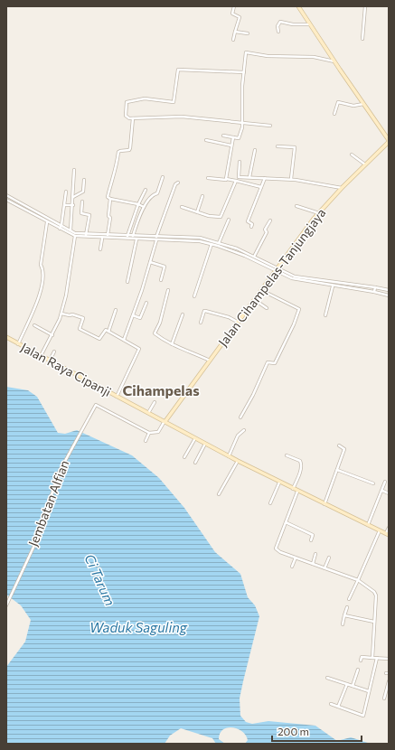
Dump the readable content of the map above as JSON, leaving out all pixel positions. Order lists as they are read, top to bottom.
{
  "streets": {
    "main road": ["Jalan Cihampelas-Tanjungjaya", "Jalan Raya Cipanji"],
    "street": ["Jembatan Alfian"]
  },
  "crossings": [
    ["Jalan Cihampelas-Tanjungjaya", "Jalan Raya Cipanji"]
  ],
  "districts": ["Cihampelas"],
  "water": ["Ci Tarum", "Waduk Saguling"],
  "scale_bar": "200 m"
}
